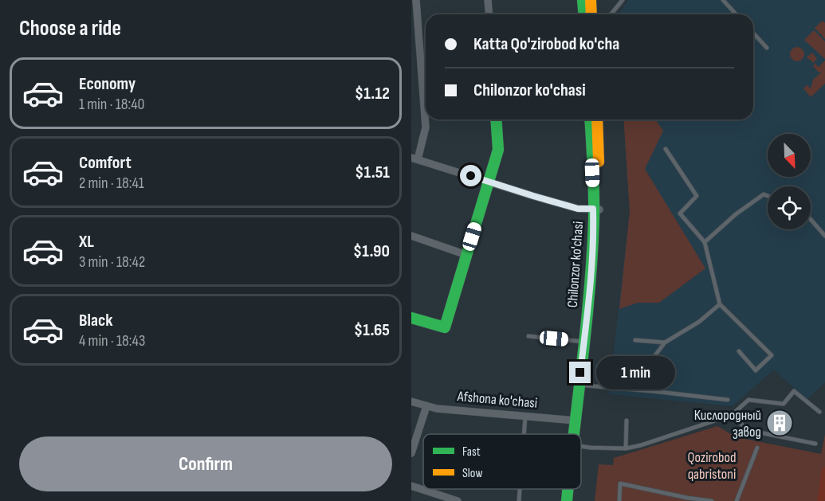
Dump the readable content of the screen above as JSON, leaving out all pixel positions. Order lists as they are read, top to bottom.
{
  "streets": {
    "main road": ["Chilonzor ko'chasi"],
    "street": ["Afshona ko'chasi"]
  },
  "crossings": [
    ["Chilonzor ko'chasi", "Afshona ko'chasi"]
  ],
  "parks": ["Qozirobod qabristoni"],
  "places": {
    "building": ["Кислородный завод"]
  },
  "legend": ["Fast", "Slow"],
  "north": "bottom right",
  "page": {
    "heading": "Choose a ride",
    "banner": ["Katta Qo'zirobod ko'cha", "Chilonzor ko'chasi"],
    "list": [
      {
        "name": "Economy",
        "note": "1 min · 18:40",
        "value": "$1.12"
      },
      {
        "name": "Comfort",
        "note": "2 min · 18:41",
        "value": "$1.51"
      },
      {
        "name": "XL",
        "note": "3 min · 18:42",
        "value": "$1.90"
      },
      {
        "name": "Black",
        "note": "4 min · 18:43",
        "value": "$1.65"
      }
    ],
    "bubble": "1 min",
    "buttons": "Confirm"
  }
}
